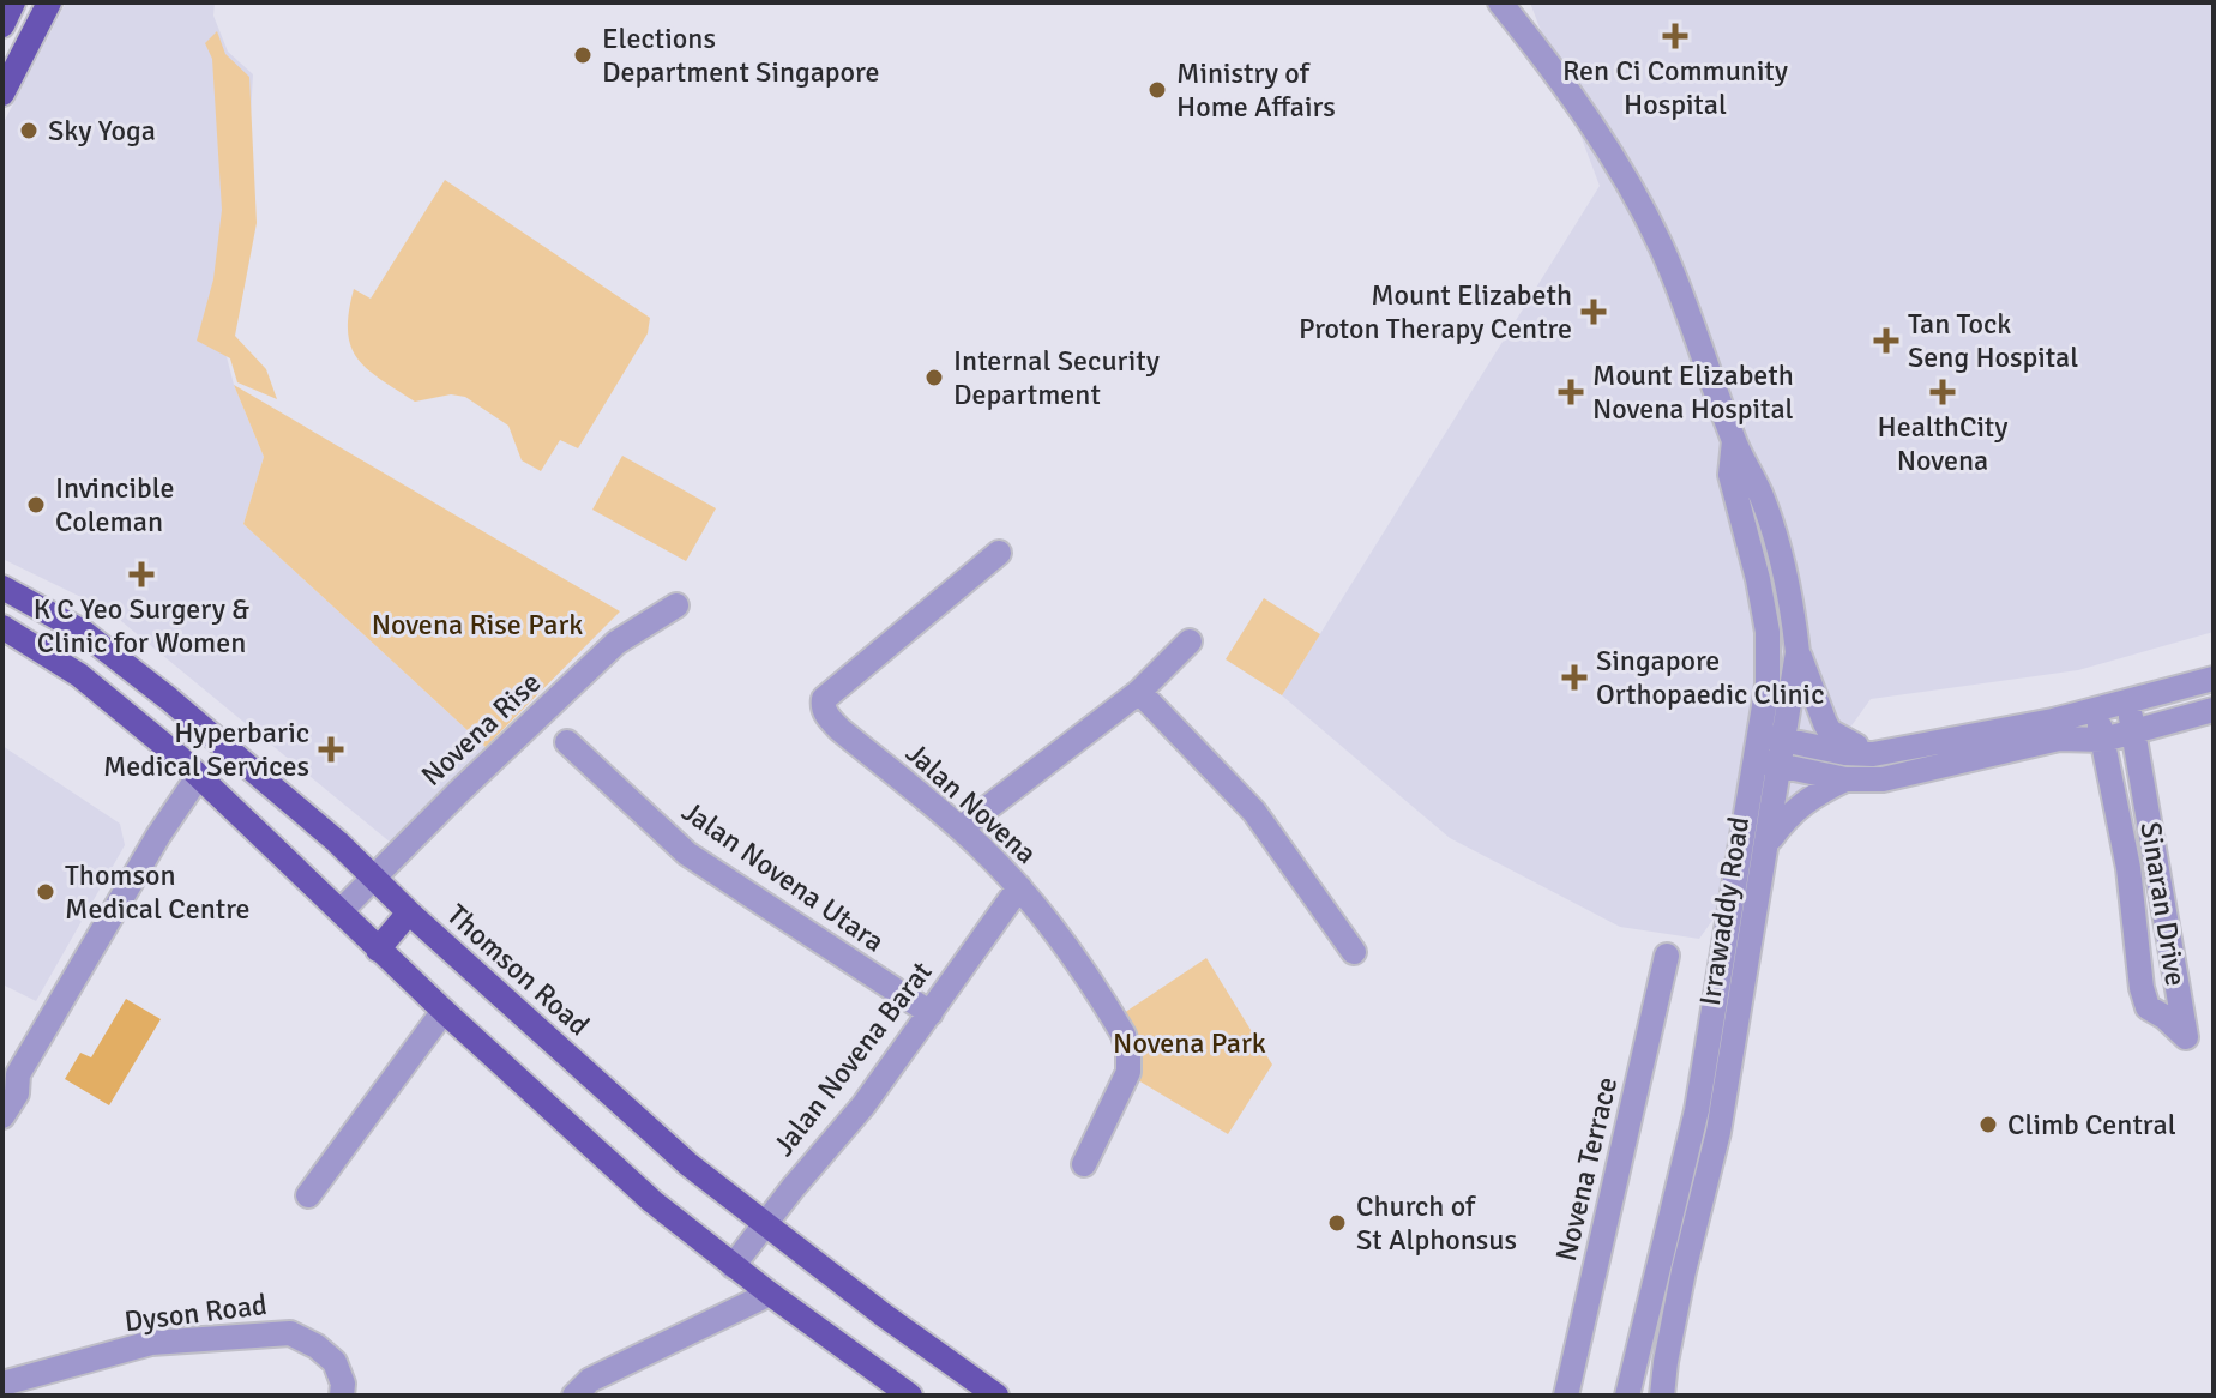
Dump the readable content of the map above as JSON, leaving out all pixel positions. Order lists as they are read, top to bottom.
{
  "streets": {
    "main road": ["Thomson Road"],
    "street": [
      "Novena Rise",
      "Jalan Novena",
      "Jalan Novena Utara",
      "Sinaran Drive",
      "Irrawaddy Road",
      "Jalan Novena Barat",
      "Novena Terrace",
      "Dyson Road"
    ]
  },
  "crossings": [
    ["Novena Rise", "Thomson Road"],
    ["Jalan Novena", "Jalan Novena Barat"],
    ["Jalan Novena Utara", "Jalan Novena Barat"],
    ["Thomson Road", "Jalan Novena Barat"]
  ],
  "parks": ["Novena Rise Park", "Novena Park"],
  "places": {
    "health": [
      "Ren Ci Community Hospital",
      "Mount Elizabeth Proton Therapy Centre",
      "Tan Tock Seng Hospital",
      "Mount Elizabeth Novena Hospital",
      "HealthCity Novena",
      "K C Yeo Surgery & Clinic for Women",
      "Singapore Orthopaedic Clinic",
      "Hyperbaric Medical Services"
    ],
    "other": [
      "Elections Department Singapore",
      "Ministry of Home Affairs",
      "Sky Yoga",
      "Internal Security Department",
      "Invincible Coleman",
      "Thomson Medical Centre",
      "Climb Central",
      "Church of St Alphonsus"
    ]
  }
}
